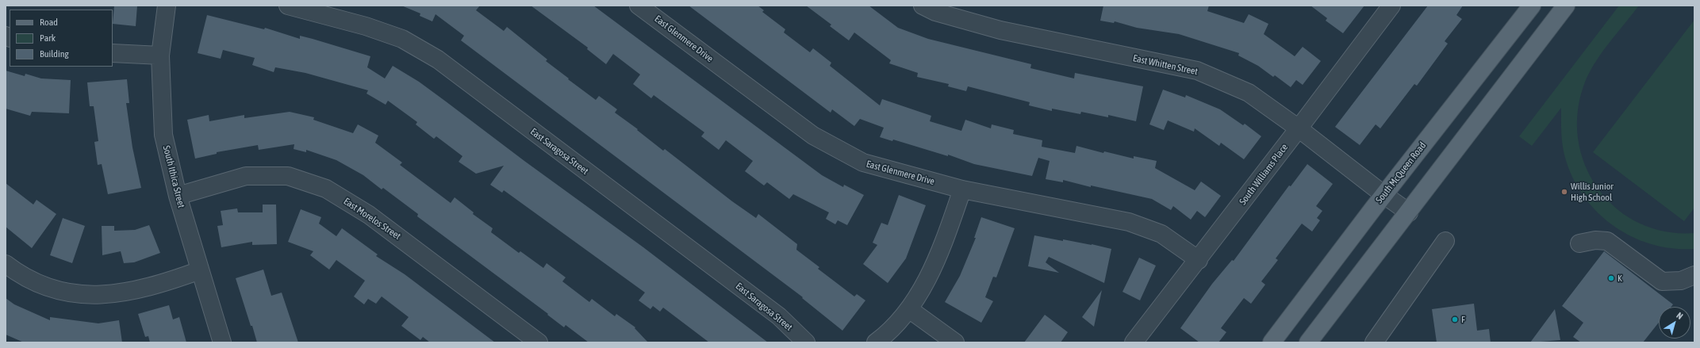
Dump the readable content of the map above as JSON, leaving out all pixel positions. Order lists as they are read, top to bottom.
{
  "streets": {
    "main road": ["South McQueen Road"],
    "street": [
      "East Glenmere Drive",
      "East Whitten Street",
      "East Saragosa Street",
      "South Williams Place",
      "South Ithica Street",
      "East Morelos Street"
    ]
  },
  "crossings": [
    ["East Glenmere Drive", "South Williams Place"],
    ["East Whitten Street", "South McQueen Road"],
    ["East Whitten Street", "South Williams Place"],
    ["South Ithica Street", "East Morelos Street"]
  ],
  "places": ["Willis Junior High School", "K", "F"],
  "legend": ["Road", "Park", "Building"],
  "north": "top right"
}
